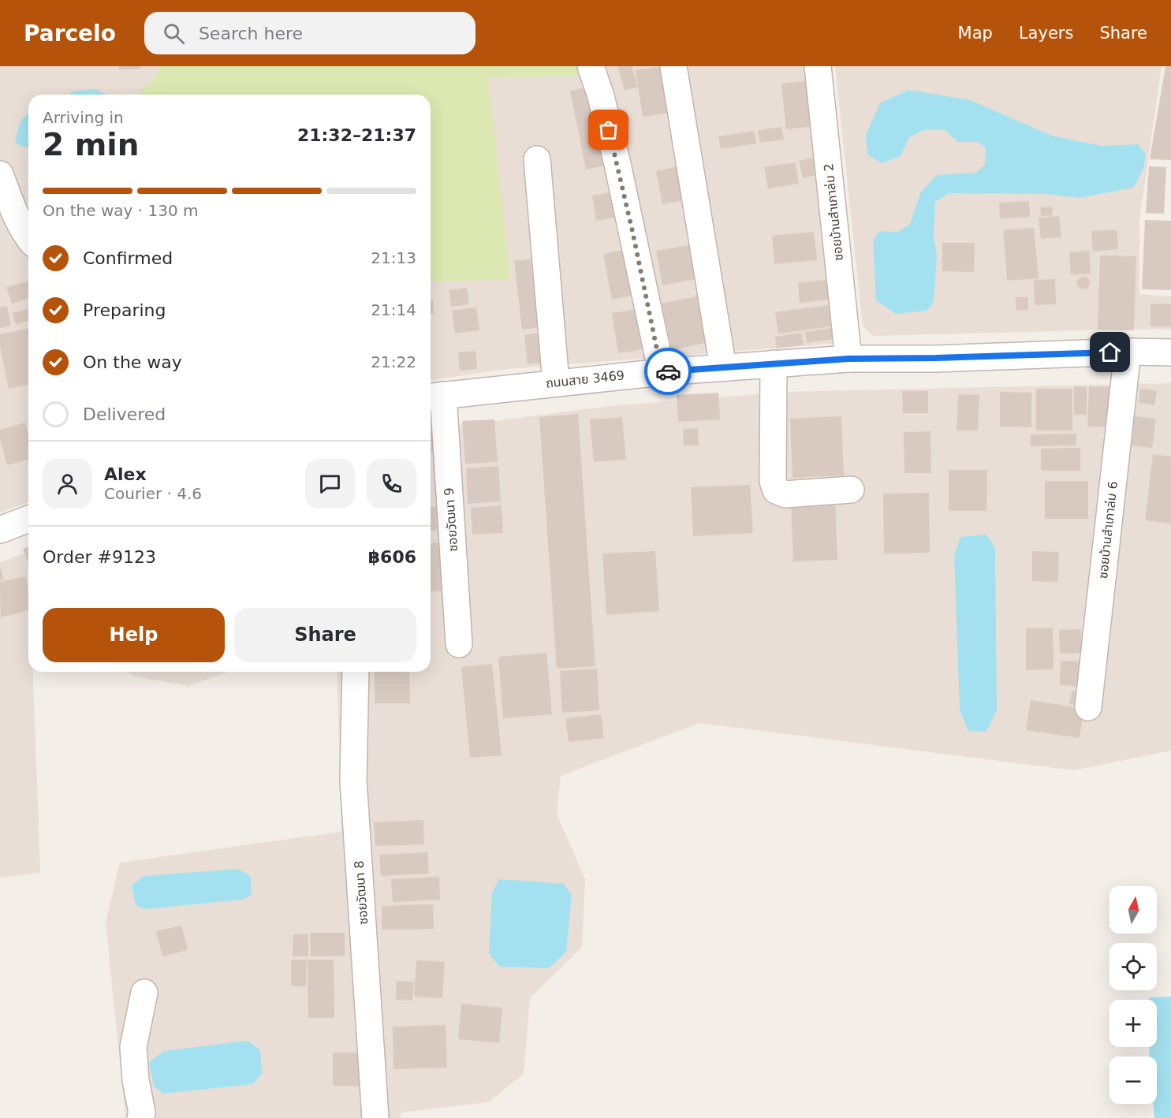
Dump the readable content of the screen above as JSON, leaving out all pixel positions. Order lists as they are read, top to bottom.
{
  "streets": {
    "street": [
      "ซอยบ้านสำเภาล่ม 2",
      "ถนนสาย 3469",
      "ซอยวัฒนา 9",
      "ซอยบ้านสำเภาล่ม 6",
      "ซอยวัฒนา 8"
    ]
  },
  "crossings": [
    ["ซอยบ้านสำเภาล่ม 2", "ถนนสาย 3469"],
    ["ถนนสาย 3469", "ซอยวัฒนา 9"],
    ["ถนนสาย 3469", "ซอยบ้านสำเภาล่ม 6"]
  ],
  "north": "top",
  "page": {
    "header": "Parcelo",
    "search": "Search here",
    "nav": ["Map", "Layers", "Share"],
    "heading": ["2 min", "Arriving in", "21:32–21:37"],
    "panel": [
      "Alex",
      "Courier · 4.6",
      "Order #9123",
      "฿606"
    ],
    "bar": "On the way · 130 m",
    "list": [
      ["Confirmed", "21:13"],
      ["Preparing", "21:14"],
      ["On the way", "21:22"],
      "Delivered"
    ],
    "buttons": ["Help", "Share"],
    "map_buttons": ["+", "−"]
  }
}
